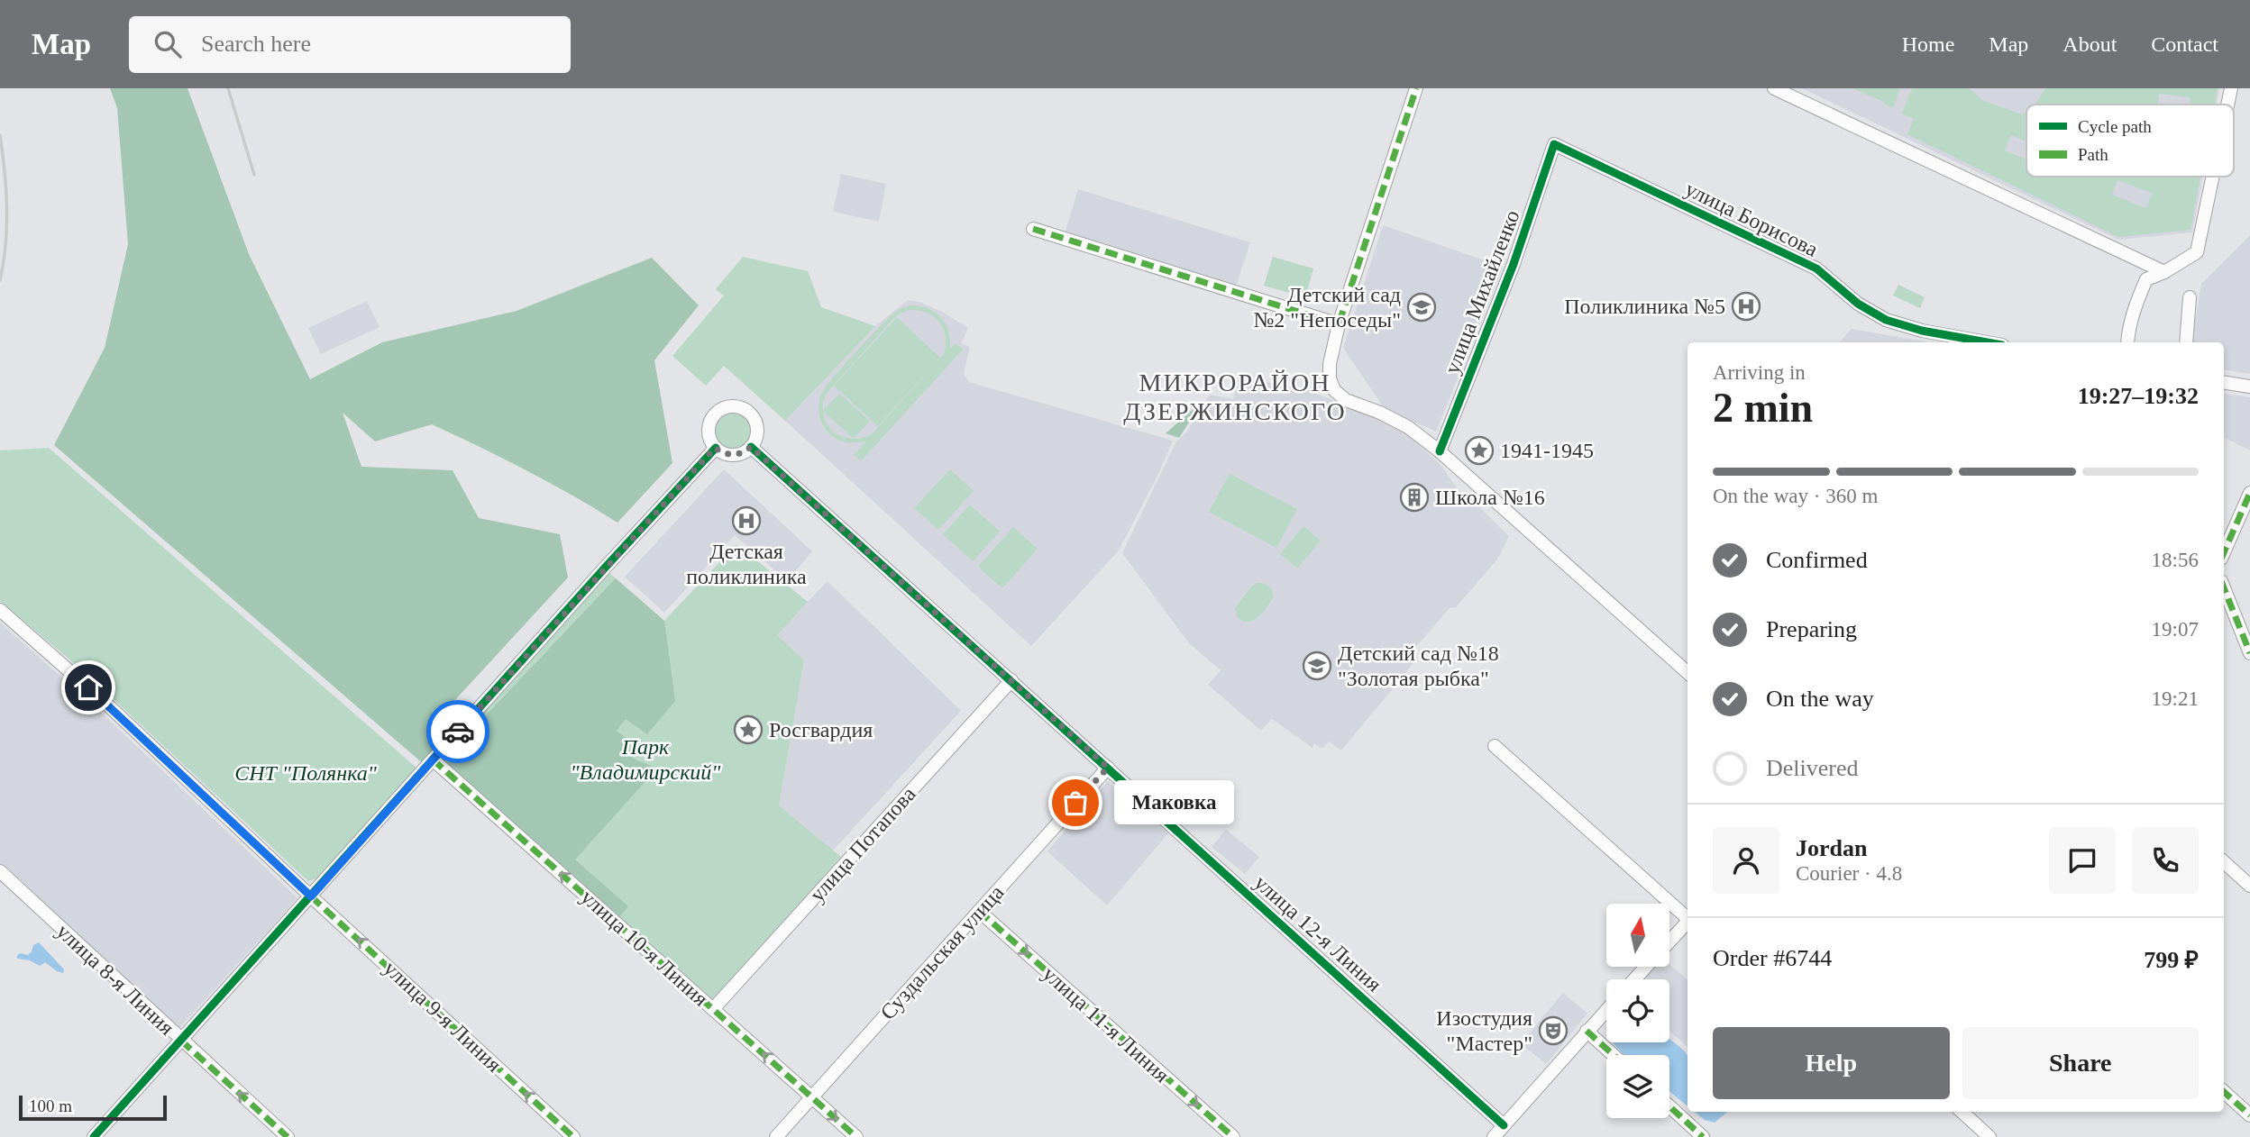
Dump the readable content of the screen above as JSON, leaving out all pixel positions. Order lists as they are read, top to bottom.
{
  "streets": {
    "street": [
      "улица Борисова",
      "улица Михайленко",
      "улица Потапова",
      "улица 12-я Линия",
      "улица 10-я Линия",
      "Суздальская улица",
      "улица 8-я Линия",
      "улица 9-я Линия",
      "улица 11-я Линия"
    ]
  },
  "crossings": [
    ["улица Борисова", "улица Михайленко"],
    ["улица Потапова", "улица 12-я Линия"],
    ["улица Потапова", "улица 10-я Линия"],
    ["улица 12-я Линия", "Суздальская улица"],
    ["улица 10-я Линия", "Суздальская улица"],
    ["Суздальская улица", "улица 11-я Линия"]
  ],
  "one_way": ["улица 8-я Линия", "улица 9-я Линия", "улица 11-я Линия"],
  "districts": ["МИКРОРАЙОН ДЗЕРЖИНСКОГО"],
  "parks": ["Парк \"Владимирский\"", "СНТ \"Полянка\""],
  "places": {
    "hospital": ["Поликлиника №5", "Детская поликлиника"],
    "school or university": ["Детский сад №2 \"Непоседы\"", "Детский сад №18 \"Золотая рыбка\""],
    "place": ["1941-1945", "Росгвардия"],
    "building": ["Школа №16"],
    "other": ["Маковка"],
    "theatre": ["Изостудия \"Мастер\""]
  },
  "legend": ["Cycle path", "Path"],
  "scale_bar": "100 m",
  "north": "top",
  "page": {
    "header": "Map",
    "search": "Search here",
    "nav": [
      "Home",
      "Map",
      "About",
      "Contact"
    ],
    "heading": ["2 min", "Arriving in", "19:27–19:32"],
    "panel": [
      "Jordan",
      "Courier · 4.8",
      "Order #6744",
      "799 ₽"
    ],
    "bar": "On the way · 360 m",
    "list": [
      ["Confirmed", "18:56"],
      ["Preparing", "19:07"],
      ["On the way", "19:21"],
      "Delivered"
    ],
    "bubble": "Маковка",
    "buttons": ["Help", "Share"],
    "scale": "100 m"
  }
}
